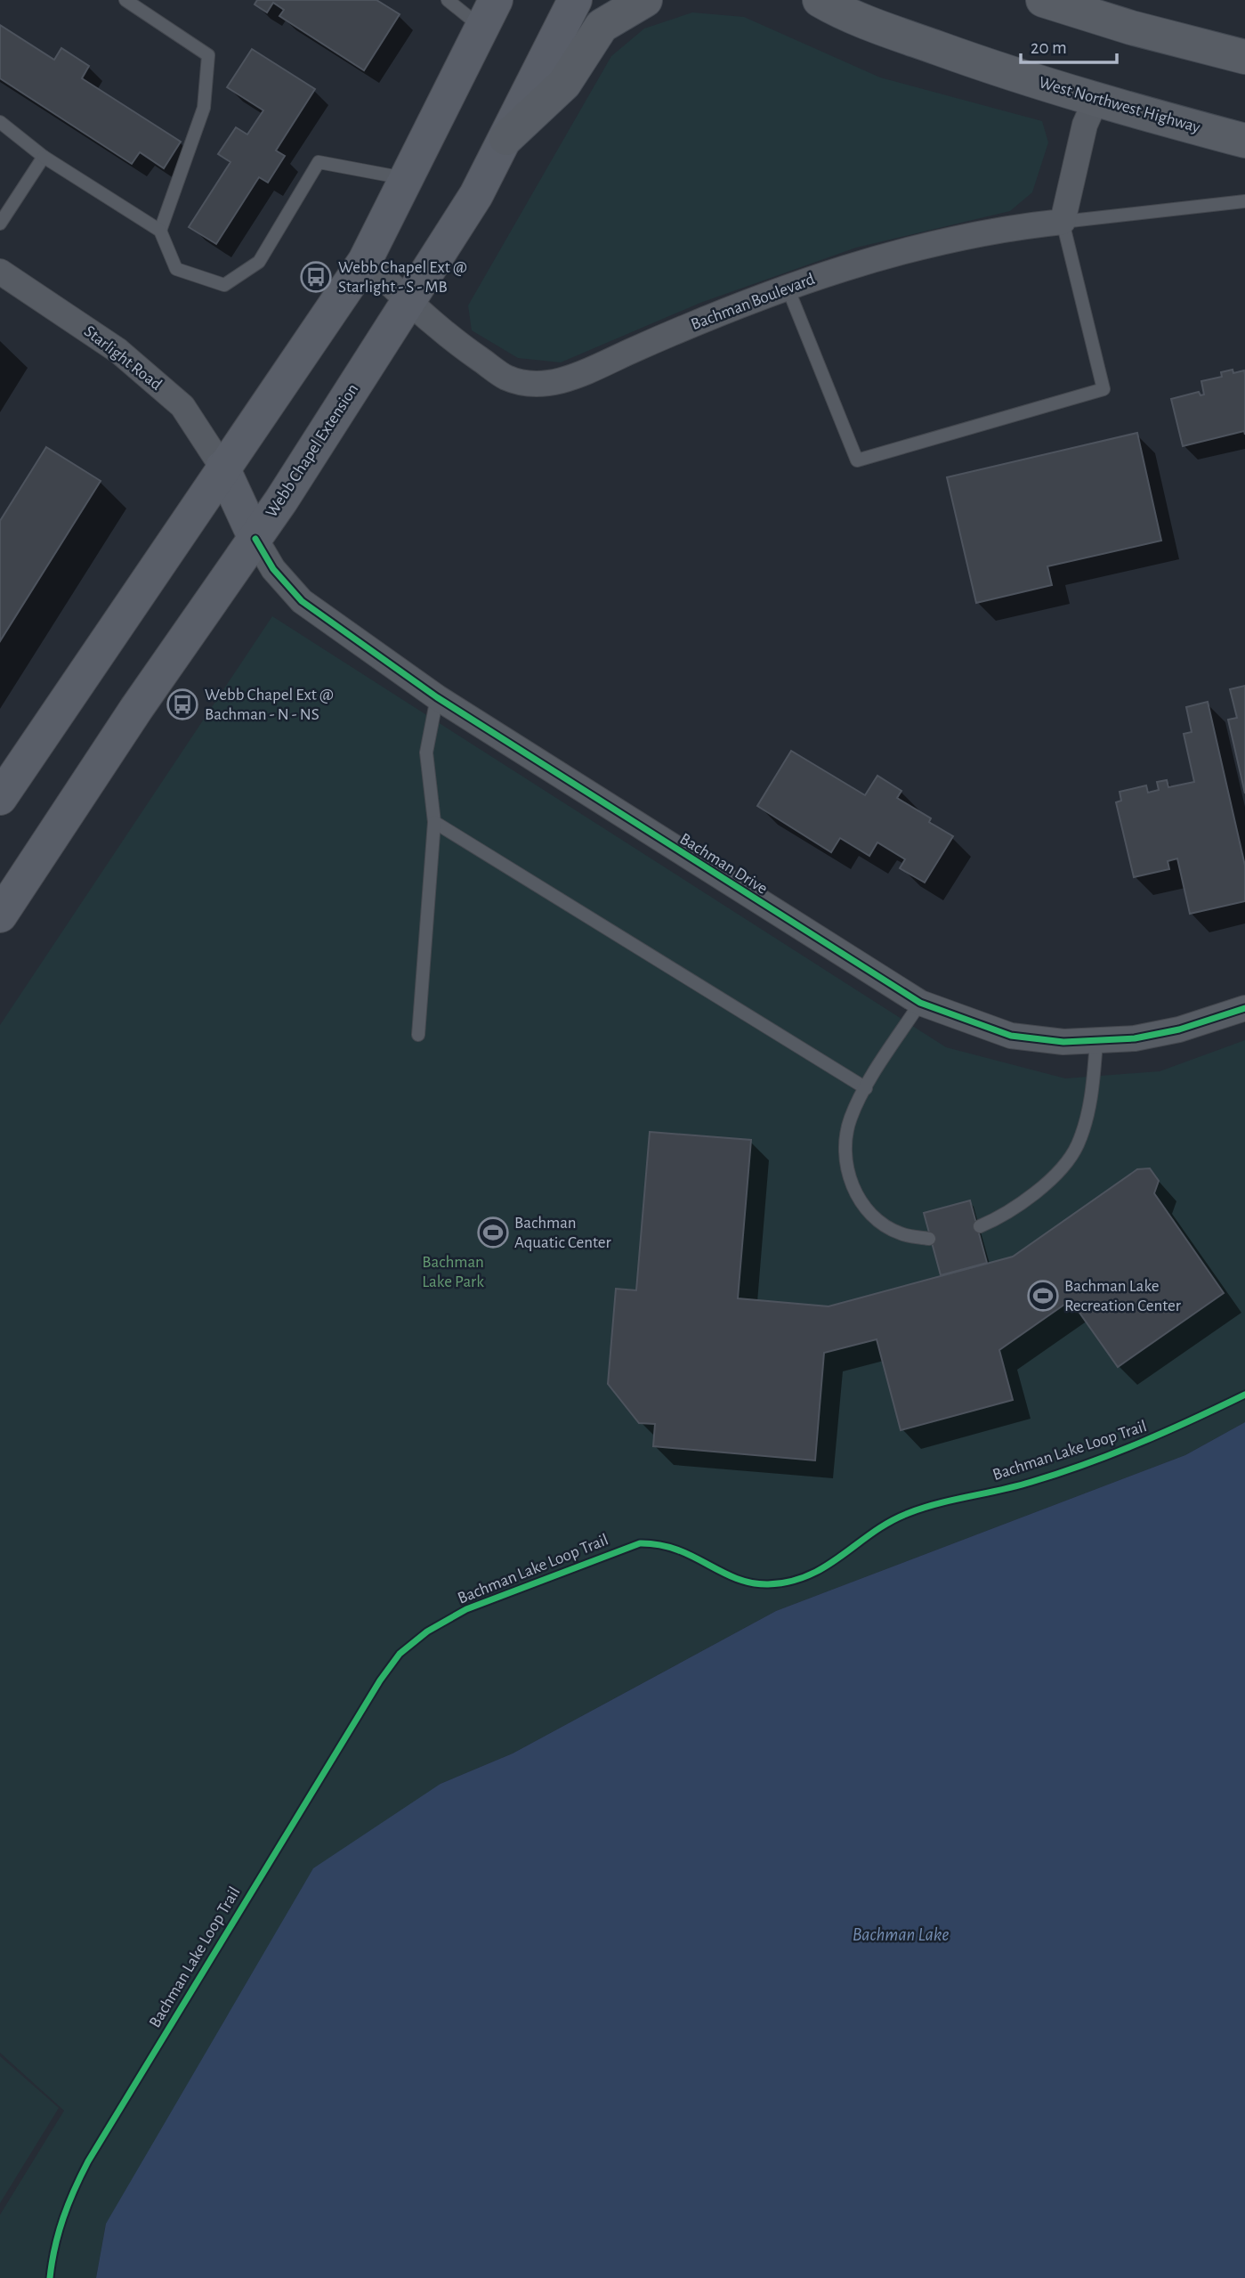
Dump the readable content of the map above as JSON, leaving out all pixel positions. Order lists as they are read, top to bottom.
{
  "streets": {
    "main road": ["West Northwest Highway", "Webb Chapel Extension"],
    "street": ["Bachman Boulevard", "Starlight Road", "Bachman Drive"],
    "cycle path": ["Bachman Lake Loop Trail"]
  },
  "crossings": [
    ["Bachman Boulevard", "Webb Chapel Extension"],
    ["Webb Chapel Extension", "Bachman Drive"]
  ],
  "water": ["Bachman Lake"],
  "parks": ["Bachman Lake Park"],
  "places": {
    "bus stop": ["Webb Chapel Ext @ Starlight - S - MB", "Webb Chapel Ext @ Bachman - N - NS"],
    "sports": ["Bachman Aquatic Center", "Bachman Lake Recreation Center"]
  },
  "scale_bar": "20 m"
}
